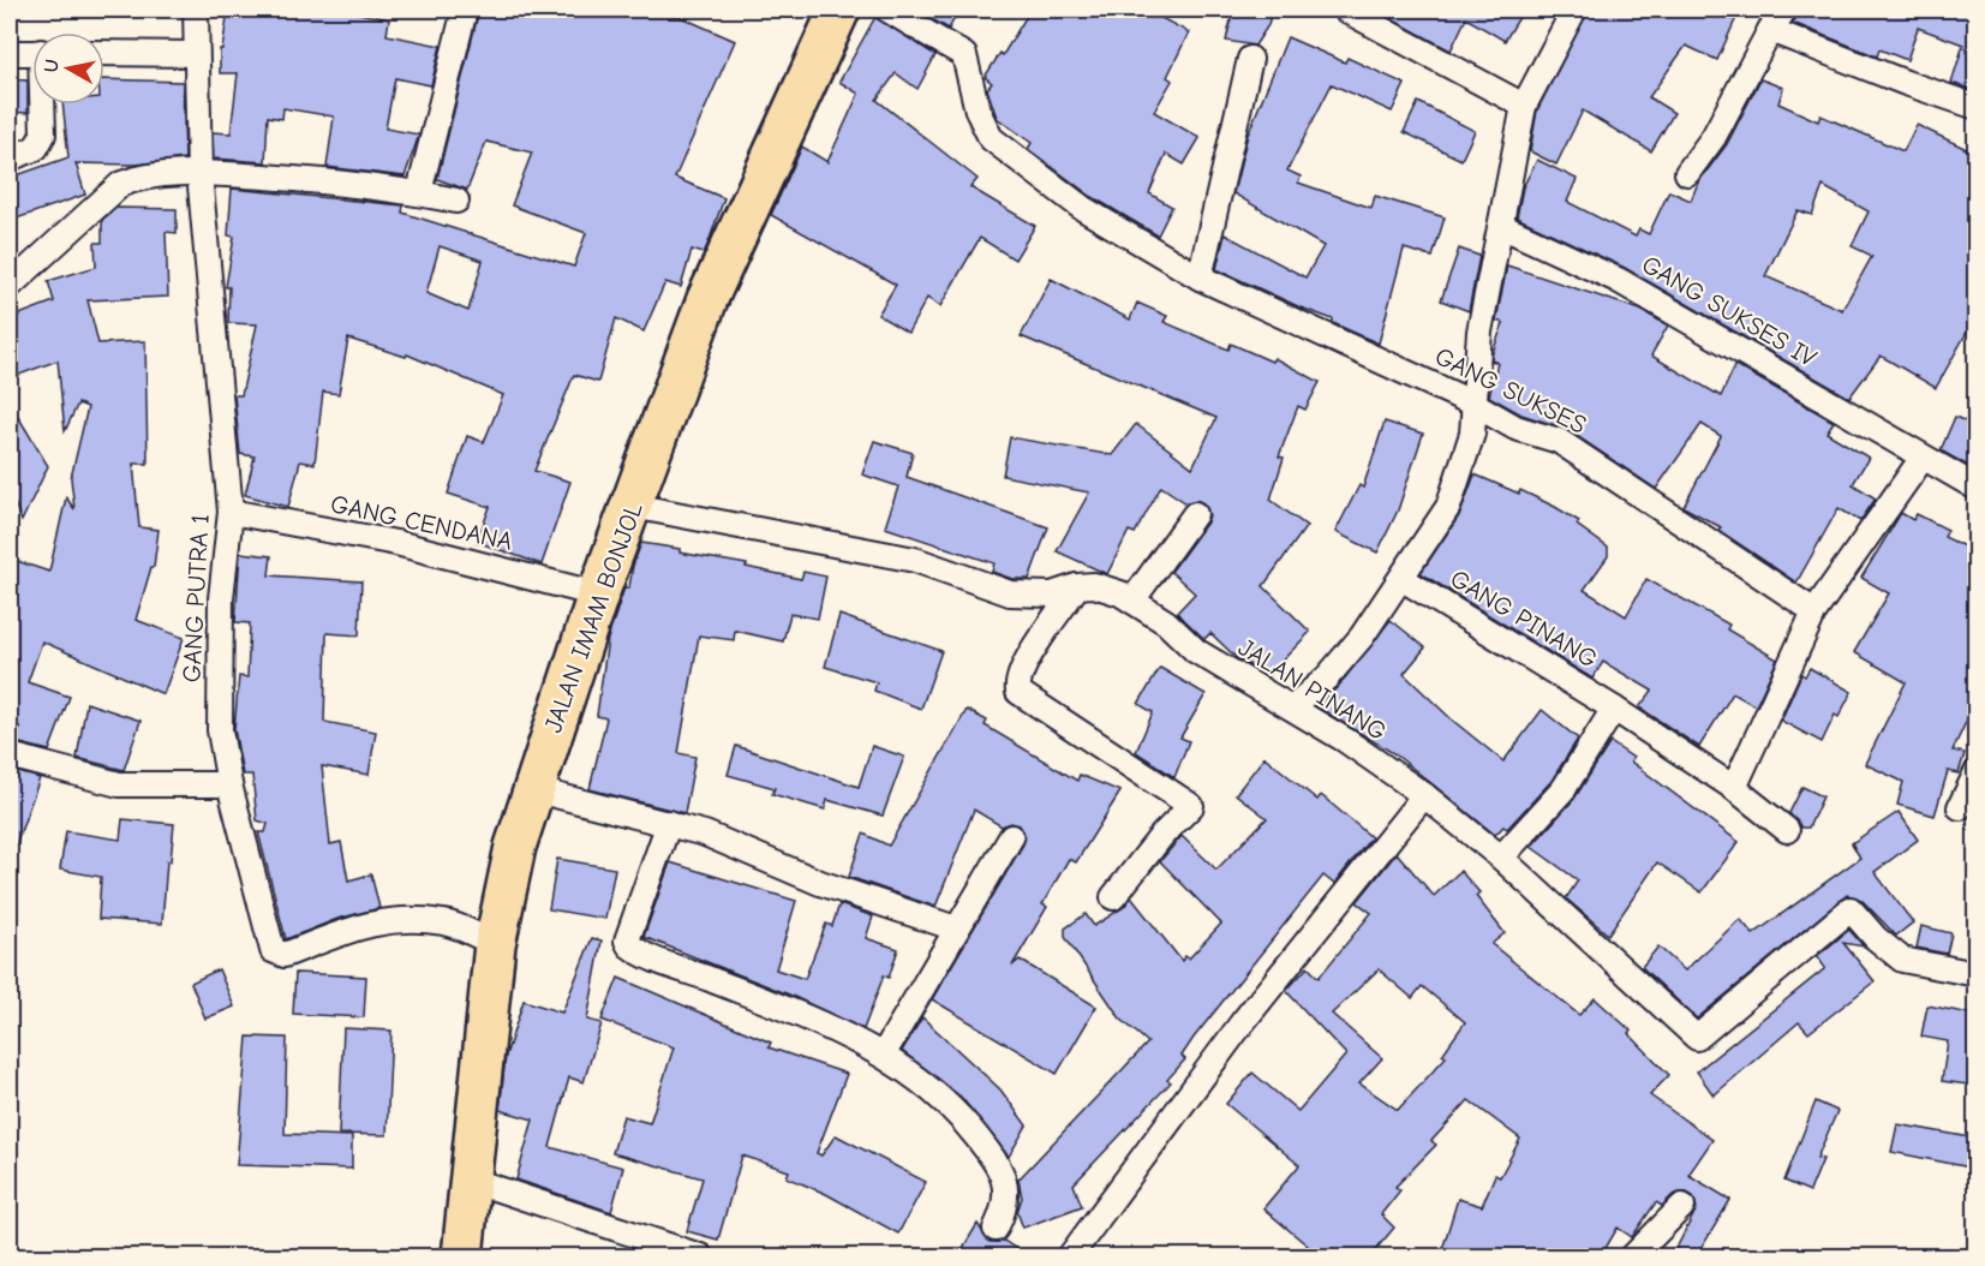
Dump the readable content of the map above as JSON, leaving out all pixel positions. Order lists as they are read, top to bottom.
{
  "streets": {
    "highway": ["JALAN IMAM BONJOL"],
    "street": [
      "GANG SUKSES IV",
      "GANG SUKSES",
      "GANG CENDANA",
      "GANG PUTRA 1",
      "GANG PINANG",
      "JALAN PINANG"
    ]
  },
  "crossings": [
    ["GANG CENDANA", "GANG PUTRA 1"],
    ["GANG CENDANA", "JALAN IMAM BONJOL"],
    ["GANG PUTRA 1", "JALAN IMAM BONJOL"],
    ["JALAN IMAM BONJOL", "JALAN PINANG"]
  ],
  "north": "left"
}
